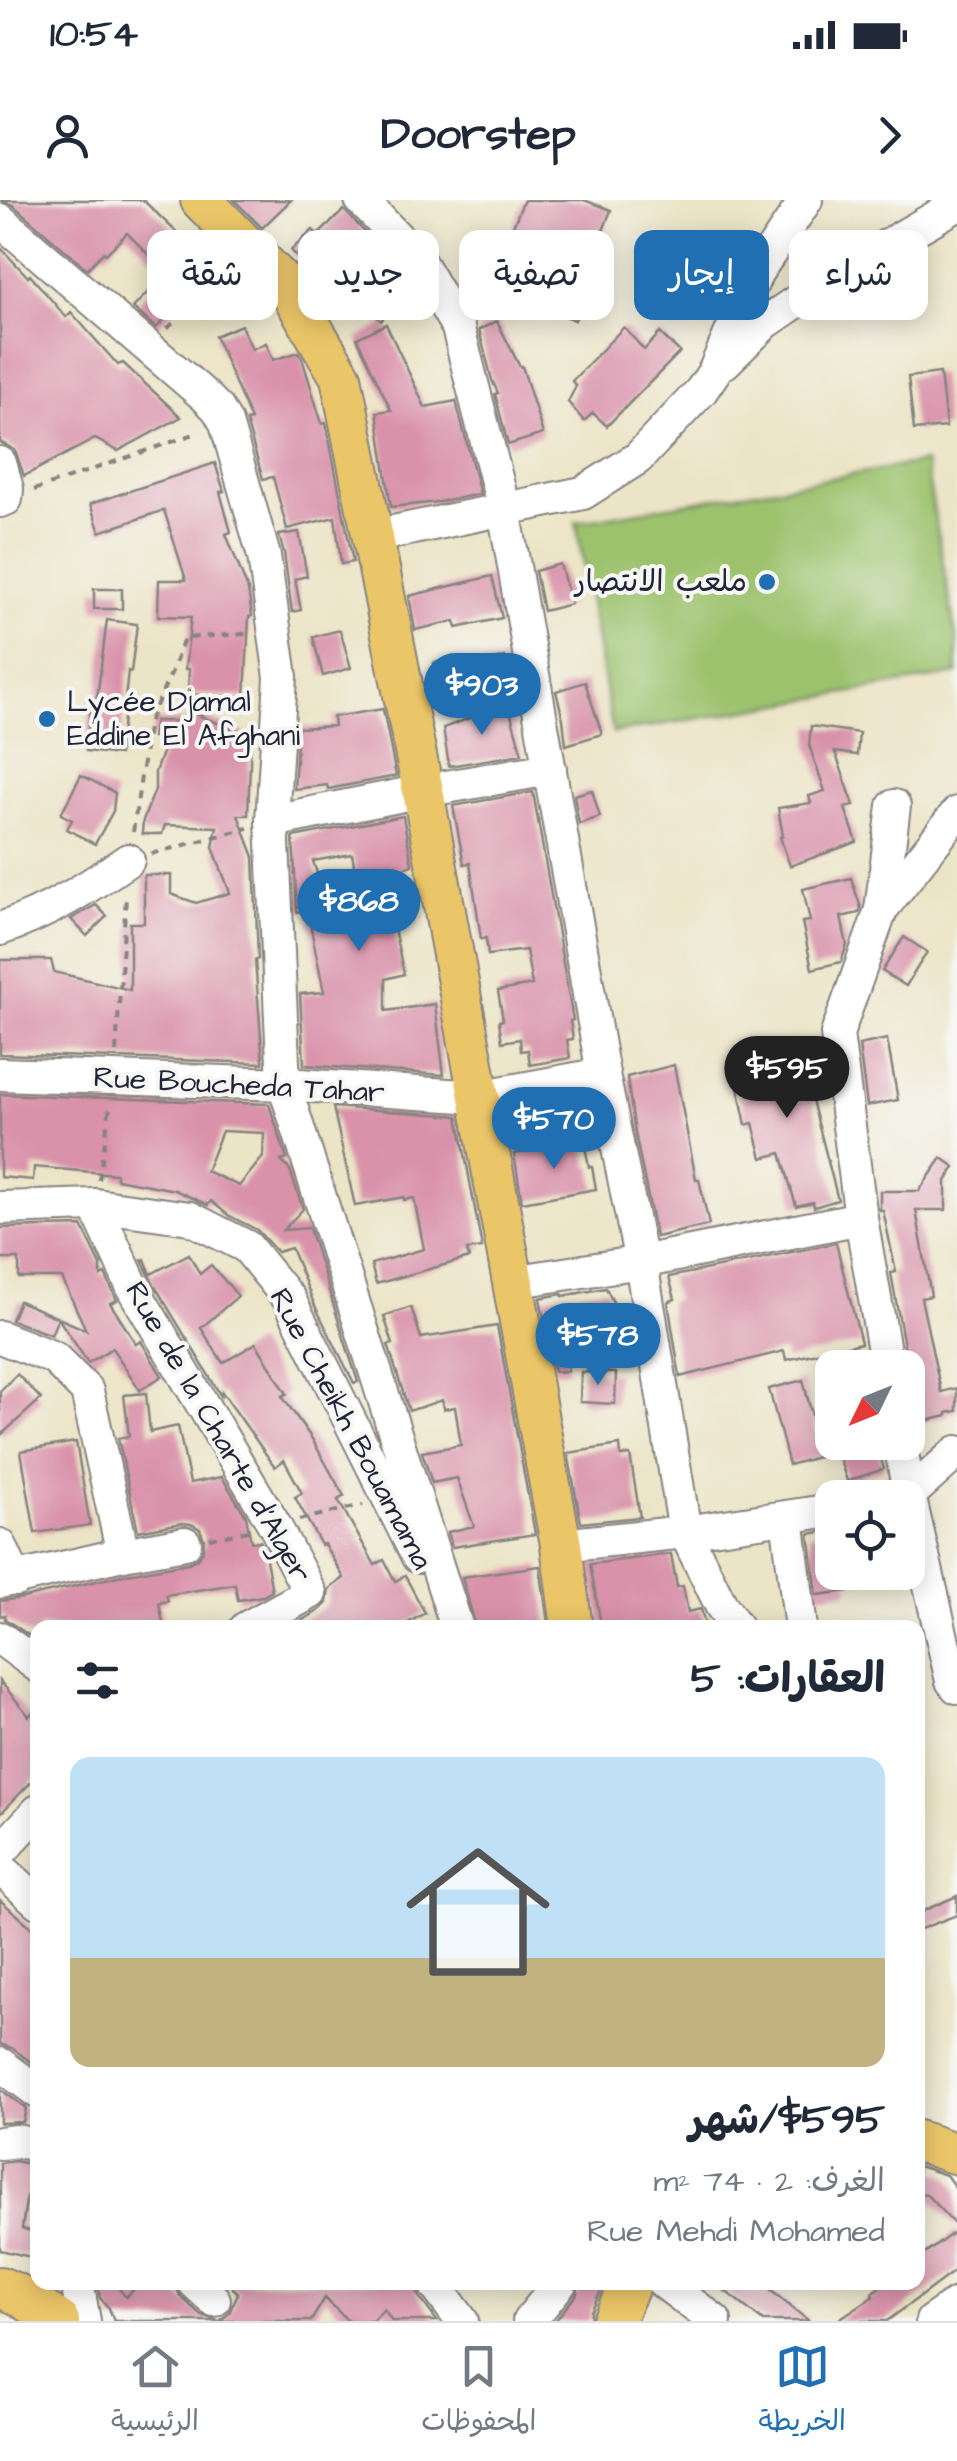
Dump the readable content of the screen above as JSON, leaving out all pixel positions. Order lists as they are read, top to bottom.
{
  "streets": {
    "street": ["Rue Boucheda Tahar", "Rue Cheikh Bouamama", "Rue de la Charte d'Alger"]
  },
  "crossings": [
    ["Rue Cheikh Bouamama", "Rue de la Charte d'Alger"]
  ],
  "places": ["ملعب الانتصار", "Lycée Djamal Eddine El Afghani"],
  "north": "bottom left",
  "page": {
    "status": "10:54",
    "header": "Doorstep",
    "chip": [
      "شراء",
      "إيجار",
      "تصفية",
      "جديد",
      "شقة"
    ],
    "price": [
      "$903",
      "$868",
      "$595",
      "$570",
      "$578"
    ],
    "heading": "العقارات: 5",
    "list": [
      {
        "name": "$595/شهر",
        "note": "الغرف: 2 · 74 m² · Rue Mehdi Mohamed"
      }
    ],
    "tabs": ["الخريطة", "المحفوظات", "الرئيسية"]
  }
}
